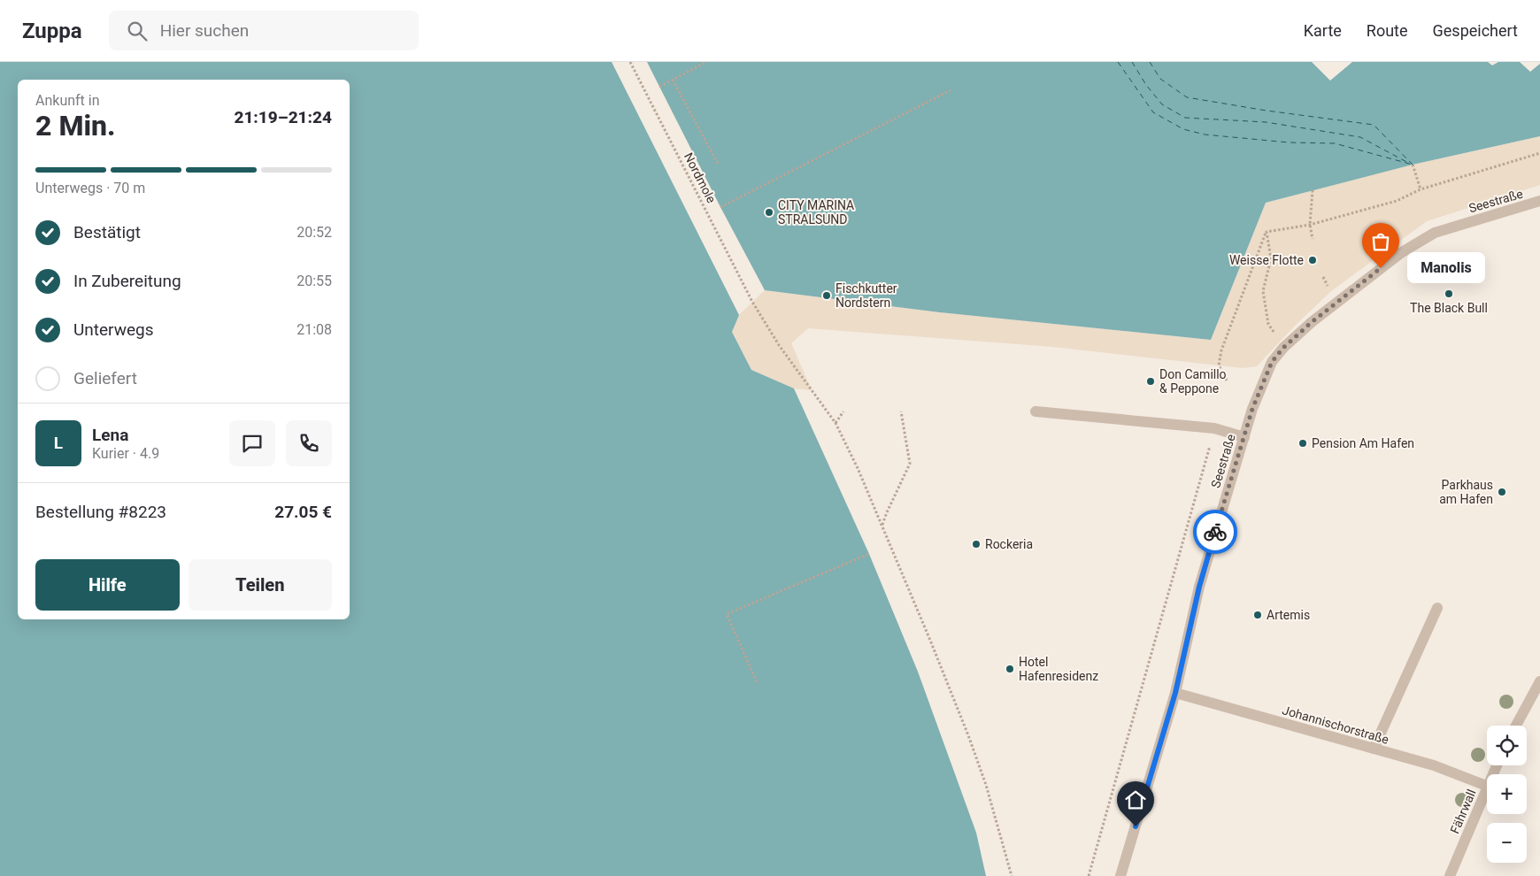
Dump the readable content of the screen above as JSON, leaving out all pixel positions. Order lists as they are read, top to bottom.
{
  "streets": {
    "street": ["Seestraße", "Johannischorstraße", "Fährwall"],
    "path": ["Nordmole"]
  },
  "crossings": [
    ["Seestraße", "Johannischorstraße"]
  ],
  "places": [
    "CITY MARINA STRALSUND",
    "Weisse Flotte",
    "Manolis",
    "The Black Bull",
    "Fischkutter Nordstern",
    "Don Camillo & Peppone",
    "Pension Am Hafen",
    "Parkhaus am Hafen",
    "Rockeria",
    "Artemis",
    "Hotel Hafenresidenz"
  ],
  "page": {
    "header": "Zuppa",
    "search": "Hier suchen",
    "nav": ["Karte", "Route", "Gespeichert"],
    "heading": ["2 Min.", "Ankunft in", "21:19–21:24"],
    "panel": [
      "Lena",
      "Kurier · 4.9",
      "Bestellung #8223",
      "27.05 €"
    ],
    "bar": "Unterwegs · 70 m",
    "list": [
      ["Bestätigt", "20:52"],
      ["In Zubereitung", "20:55"],
      ["Unterwegs", "21:08"],
      "Geliefert"
    ],
    "bubble": "Manolis",
    "round": "L",
    "buttons": ["Hilfe", "Teilen"],
    "map_buttons": ["+", "−"]
  }
}
